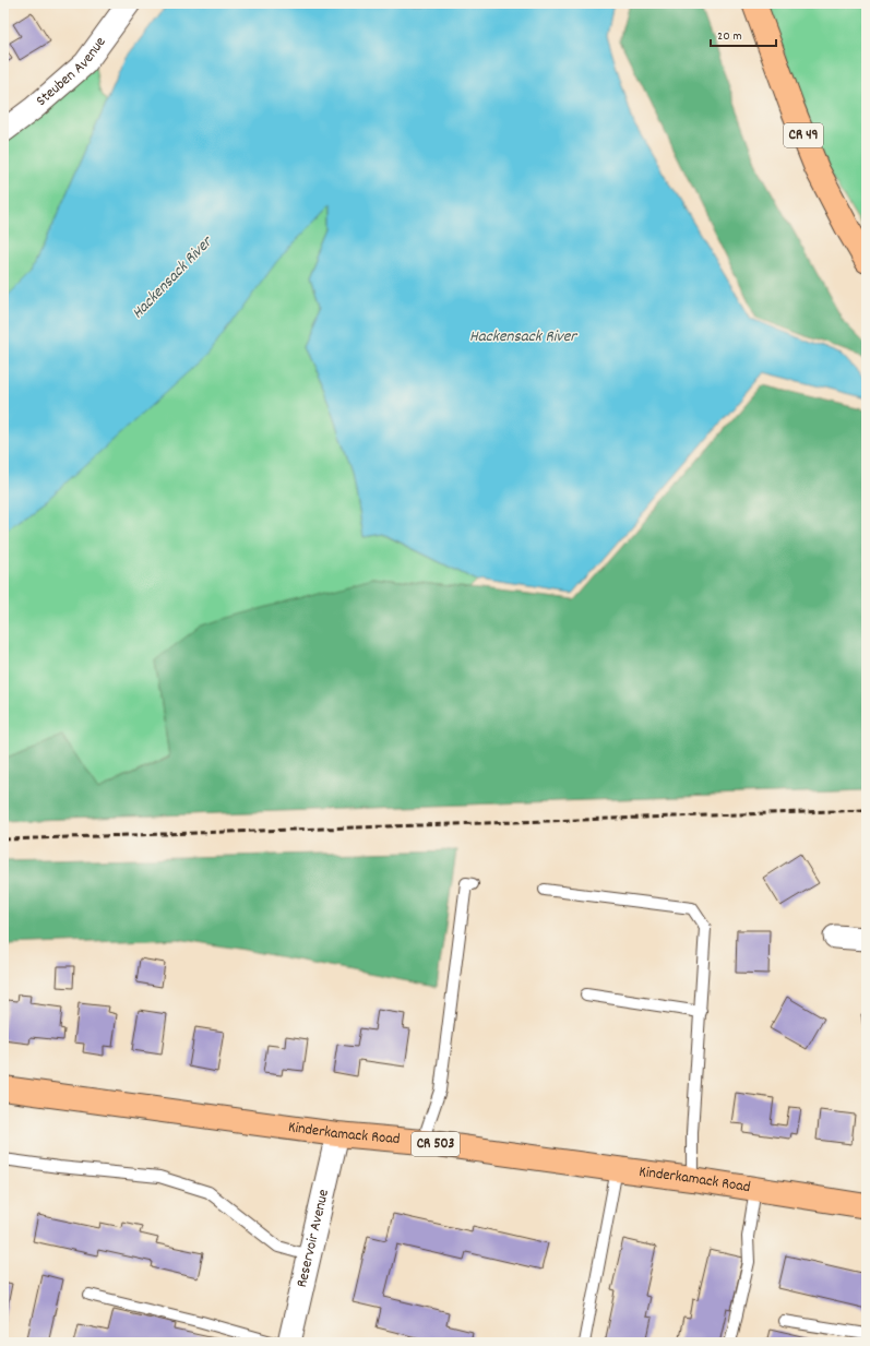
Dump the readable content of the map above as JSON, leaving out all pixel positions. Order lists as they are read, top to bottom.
{
  "streets": {
    "main road": ["CR 49", "Kinderkamack Road", "CR 503"],
    "street": ["Steuben Avenue", "Reservoir Avenue"]
  },
  "crossings": [
    ["Kinderkamack Road", "Reservoir Avenue"]
  ],
  "water": ["Hackensack River"],
  "scale_bar": "20 m"
}
